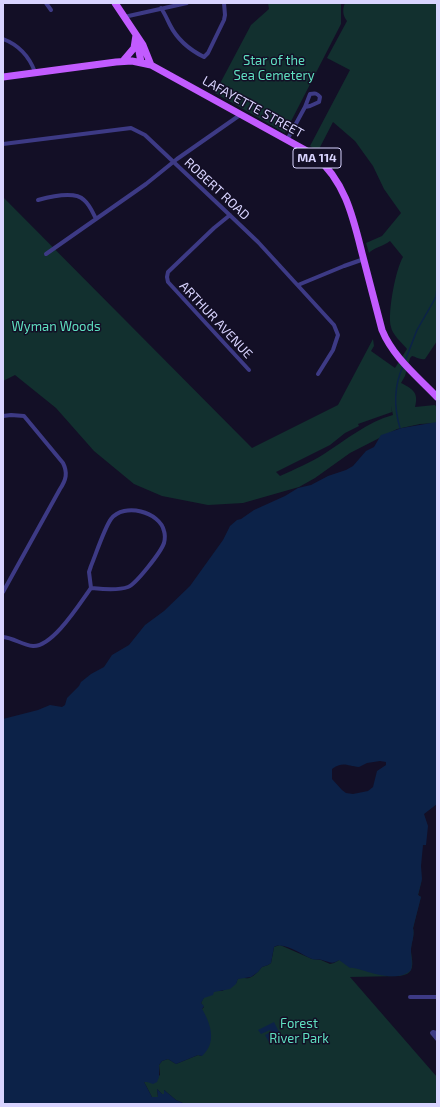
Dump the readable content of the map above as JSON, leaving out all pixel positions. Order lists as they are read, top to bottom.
{
  "streets": {
    "main road": ["LAFAYETTE STREET", "MA 114"],
    "street": ["ROBERT ROAD", "ARTHUR AVENUE"]
  },
  "crossings": [
    ["ROBERT ROAD", "ARTHUR AVENUE"]
  ],
  "parks": ["Star of the Sea Cemetery", "Wyman Woods", "Forest River Park"]
}
